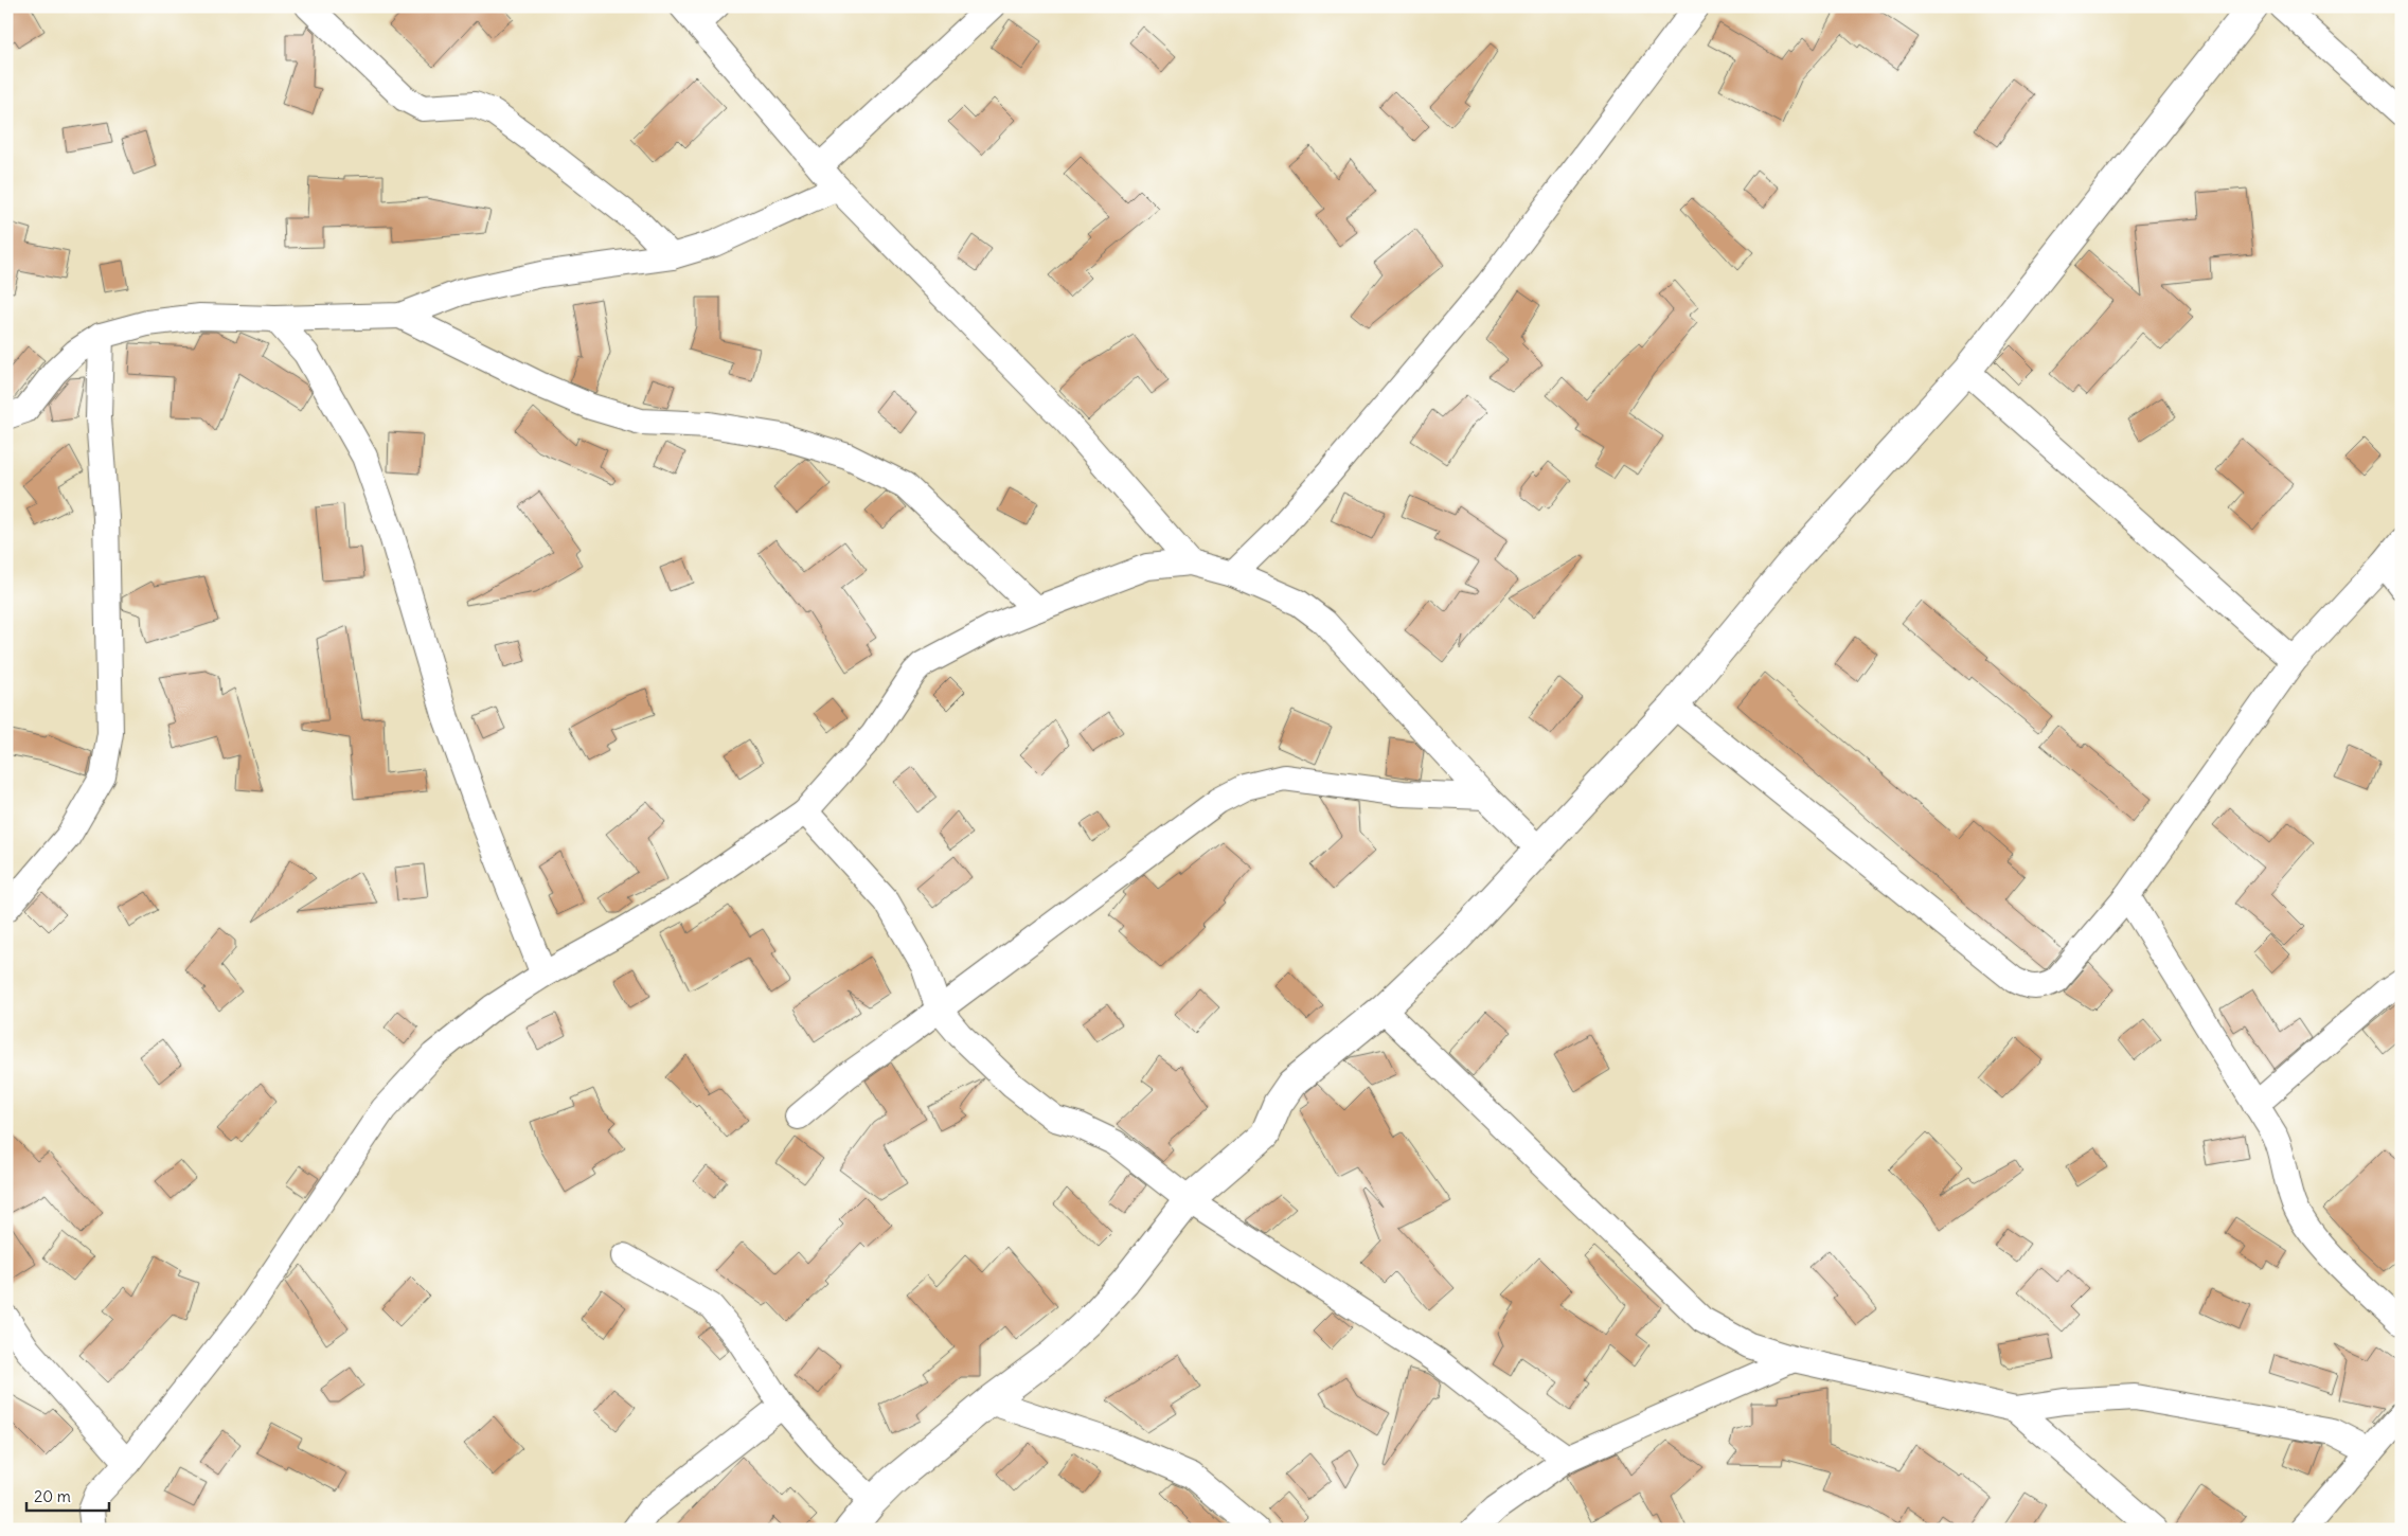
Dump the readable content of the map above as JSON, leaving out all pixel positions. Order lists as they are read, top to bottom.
{
  "scale_bar": "20 m"
}
